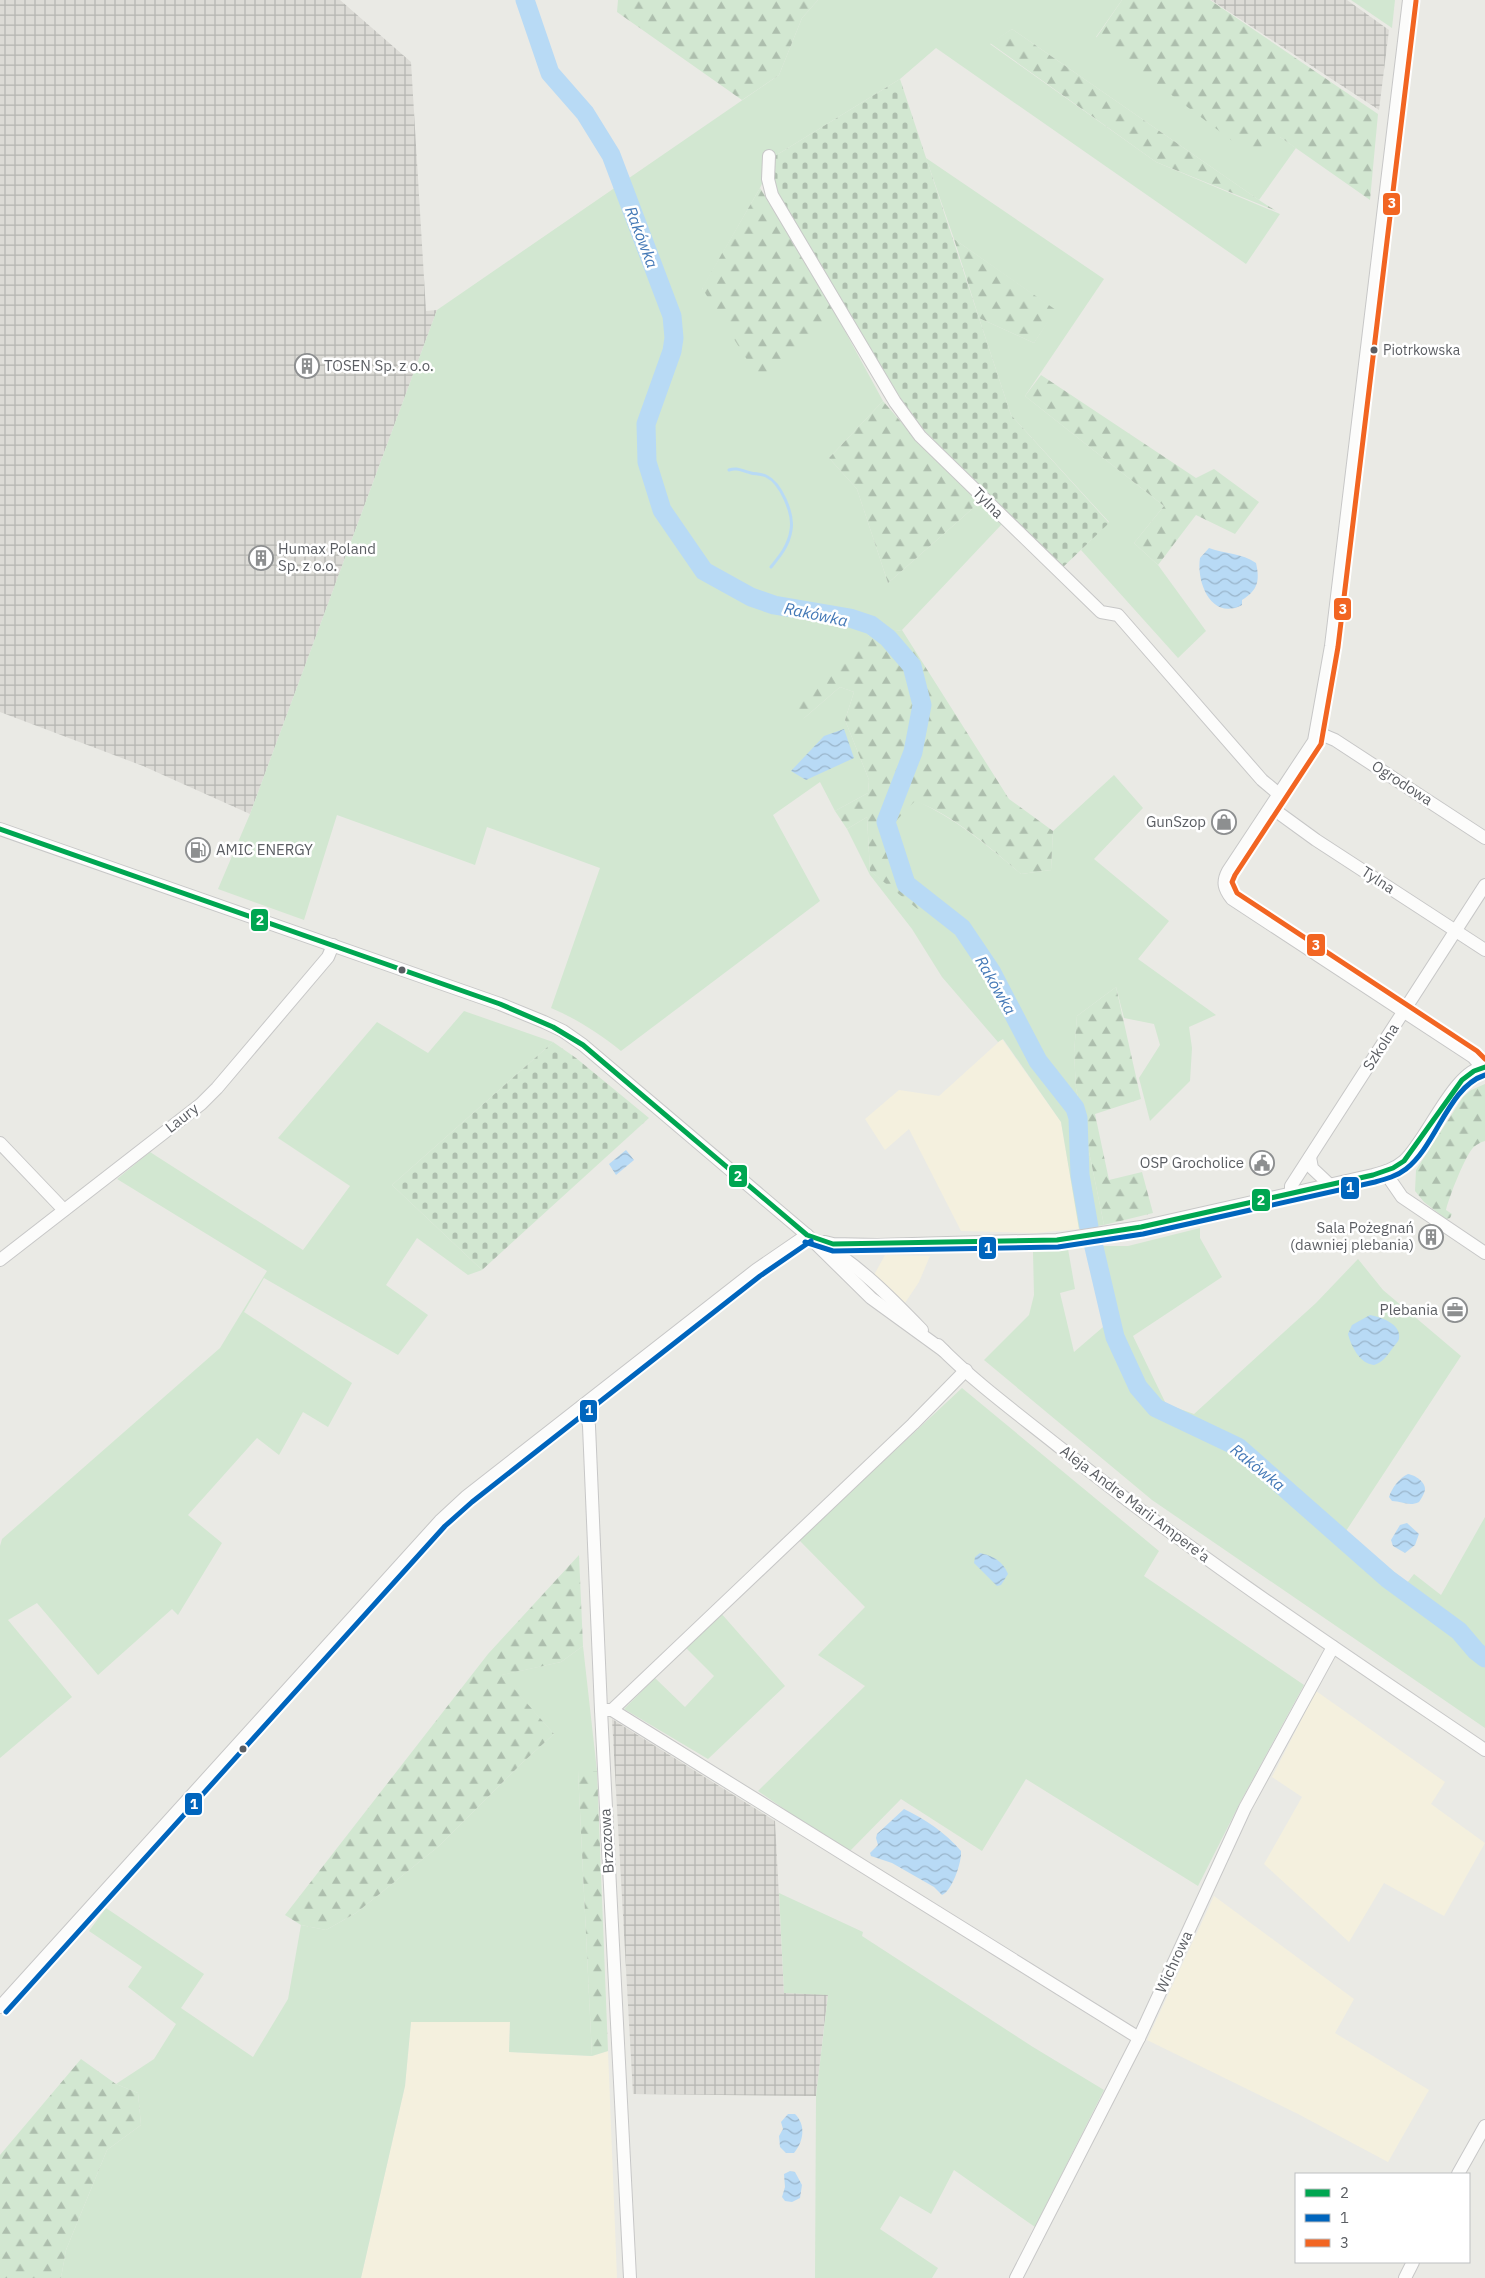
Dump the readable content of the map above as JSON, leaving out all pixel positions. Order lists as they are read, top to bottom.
{
  "streets": {
    "street": [
      "Tylna",
      "Ogrodowa",
      "Szkolna",
      "Laury",
      "Aleja Andre Marii Ampere'a",
      "Brzozowa",
      "Wichrowa"
    ]
  },
  "crossings": [
    ["Tylna", "Szkolna"],
    ["Aleja Andre Marii Ampere'a", "Wichrowa"]
  ],
  "water": ["Rakówka"],
  "places": {
    "other": ["Piotrkowska"],
    "building": ["TOSEN Sp. z o.o.", "Humax Poland Sp. z o.o.", "Sala Pożegnań (dawniej plebania)"],
    "shop": ["GunSzop"],
    "fuel station": ["AMIC ENERGY"],
    "public building": ["OSP Grocholice"],
    "office": ["Plebania"]
  },
  "lines": ["transit line 3", "transit line 2", "transit line 1"],
  "legend": ["2", "1", "3"]
}
